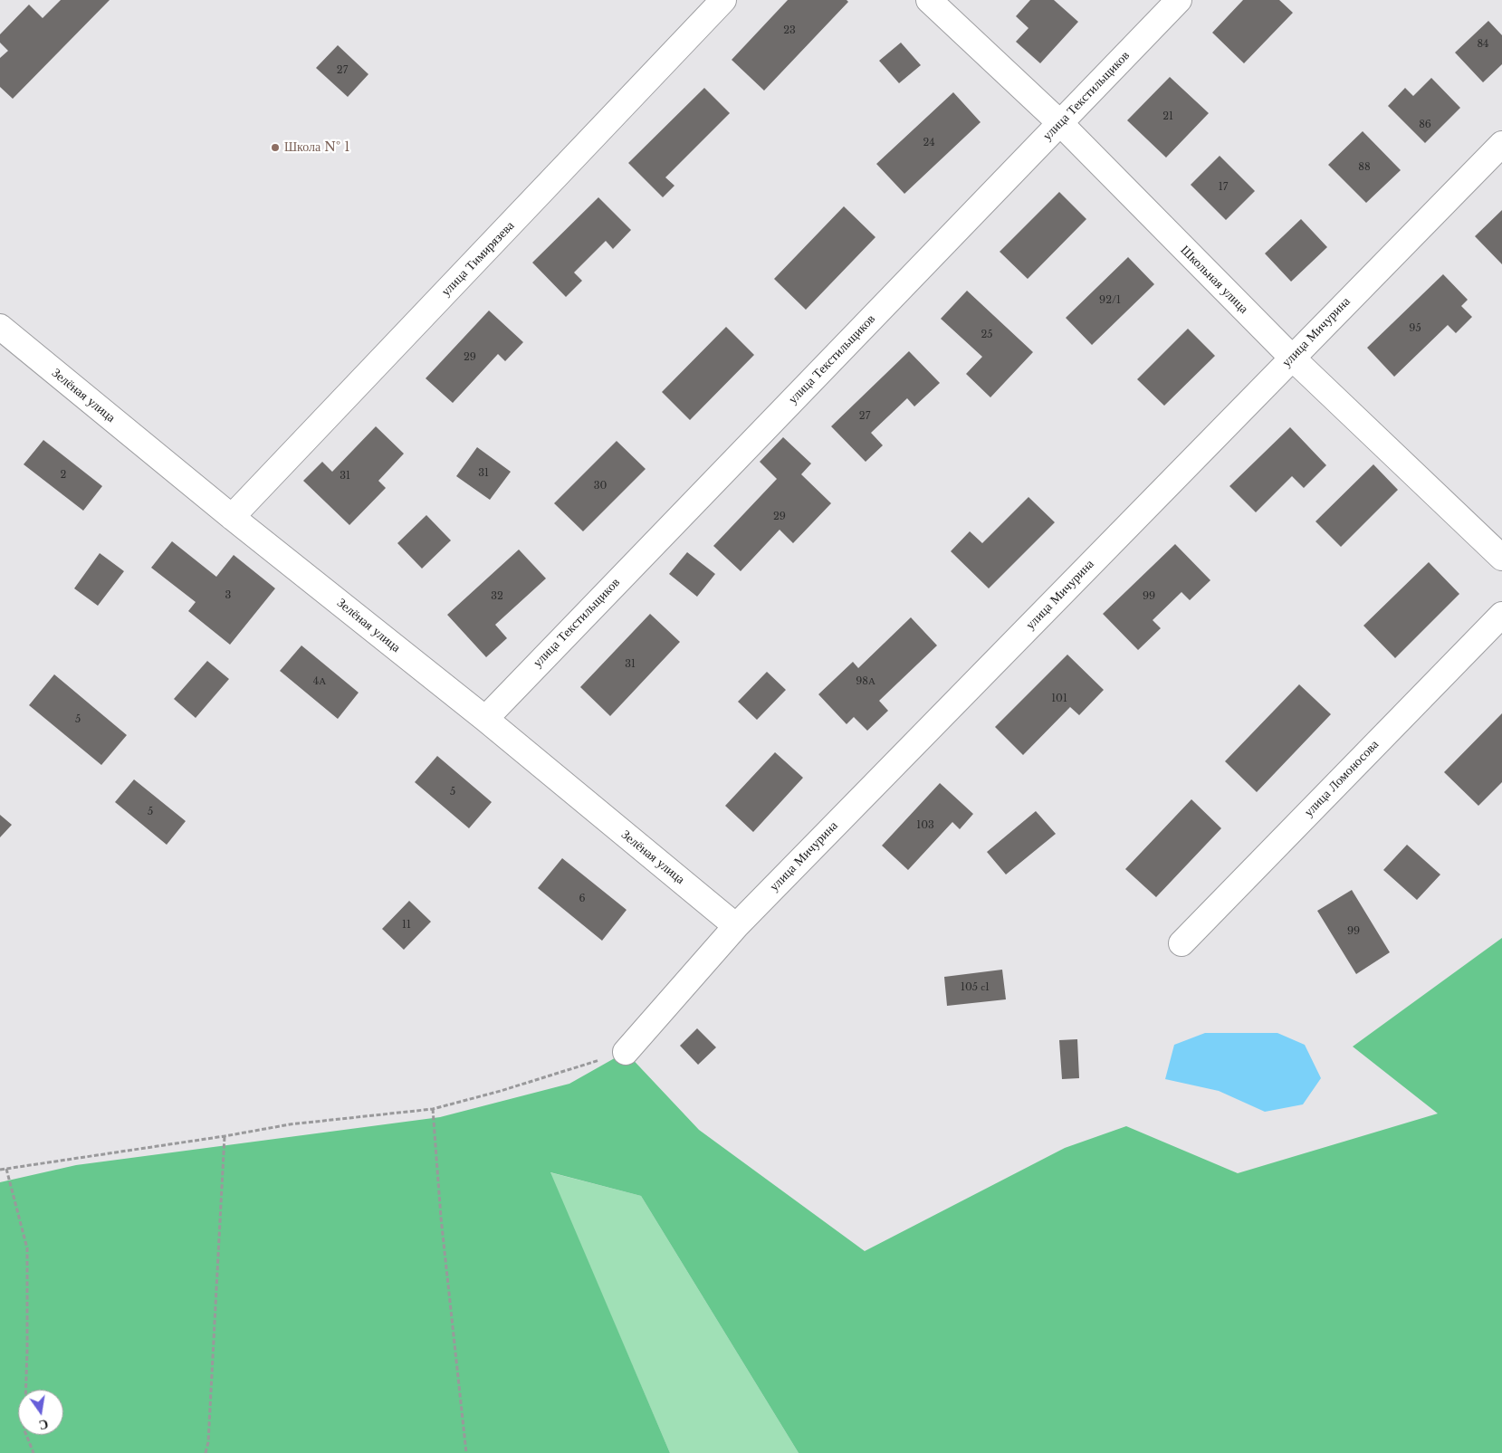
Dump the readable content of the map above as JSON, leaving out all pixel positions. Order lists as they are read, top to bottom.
{
  "streets": {
    "street": [
      "улица Текстильщиков",
      "улица Тимирязева",
      "Школьная улица",
      "улица Мичурина",
      "Зелёная улица",
      "улица Ломоносова"
    ]
  },
  "crossings": [
    ["улица Текстильщиков", "Школьная улица"],
    ["улица Текстильщиков", "Зелёная улица"],
    ["улица Тимирязева", "Зелёная улица"],
    ["Школьная улица", "улица Мичурина"],
    ["улица Мичурина", "Зелёная улица"]
  ],
  "places": ["Школа № 1"],
  "house_numbers": [
    "23",
    "84",
    "27",
    "21",
    "86",
    "24",
    "88",
    "17",
    "92/1",
    "95",
    "25",
    "29",
    "27",
    "31",
    "2",
    "31",
    "30",
    "29",
    "3",
    "32",
    "99",
    "31",
    "4А",
    "98А",
    "101",
    "5",
    "5",
    "5",
    "103",
    "6",
    "11",
    "99",
    "105 с1"
  ],
  "north": "bottom"
}
